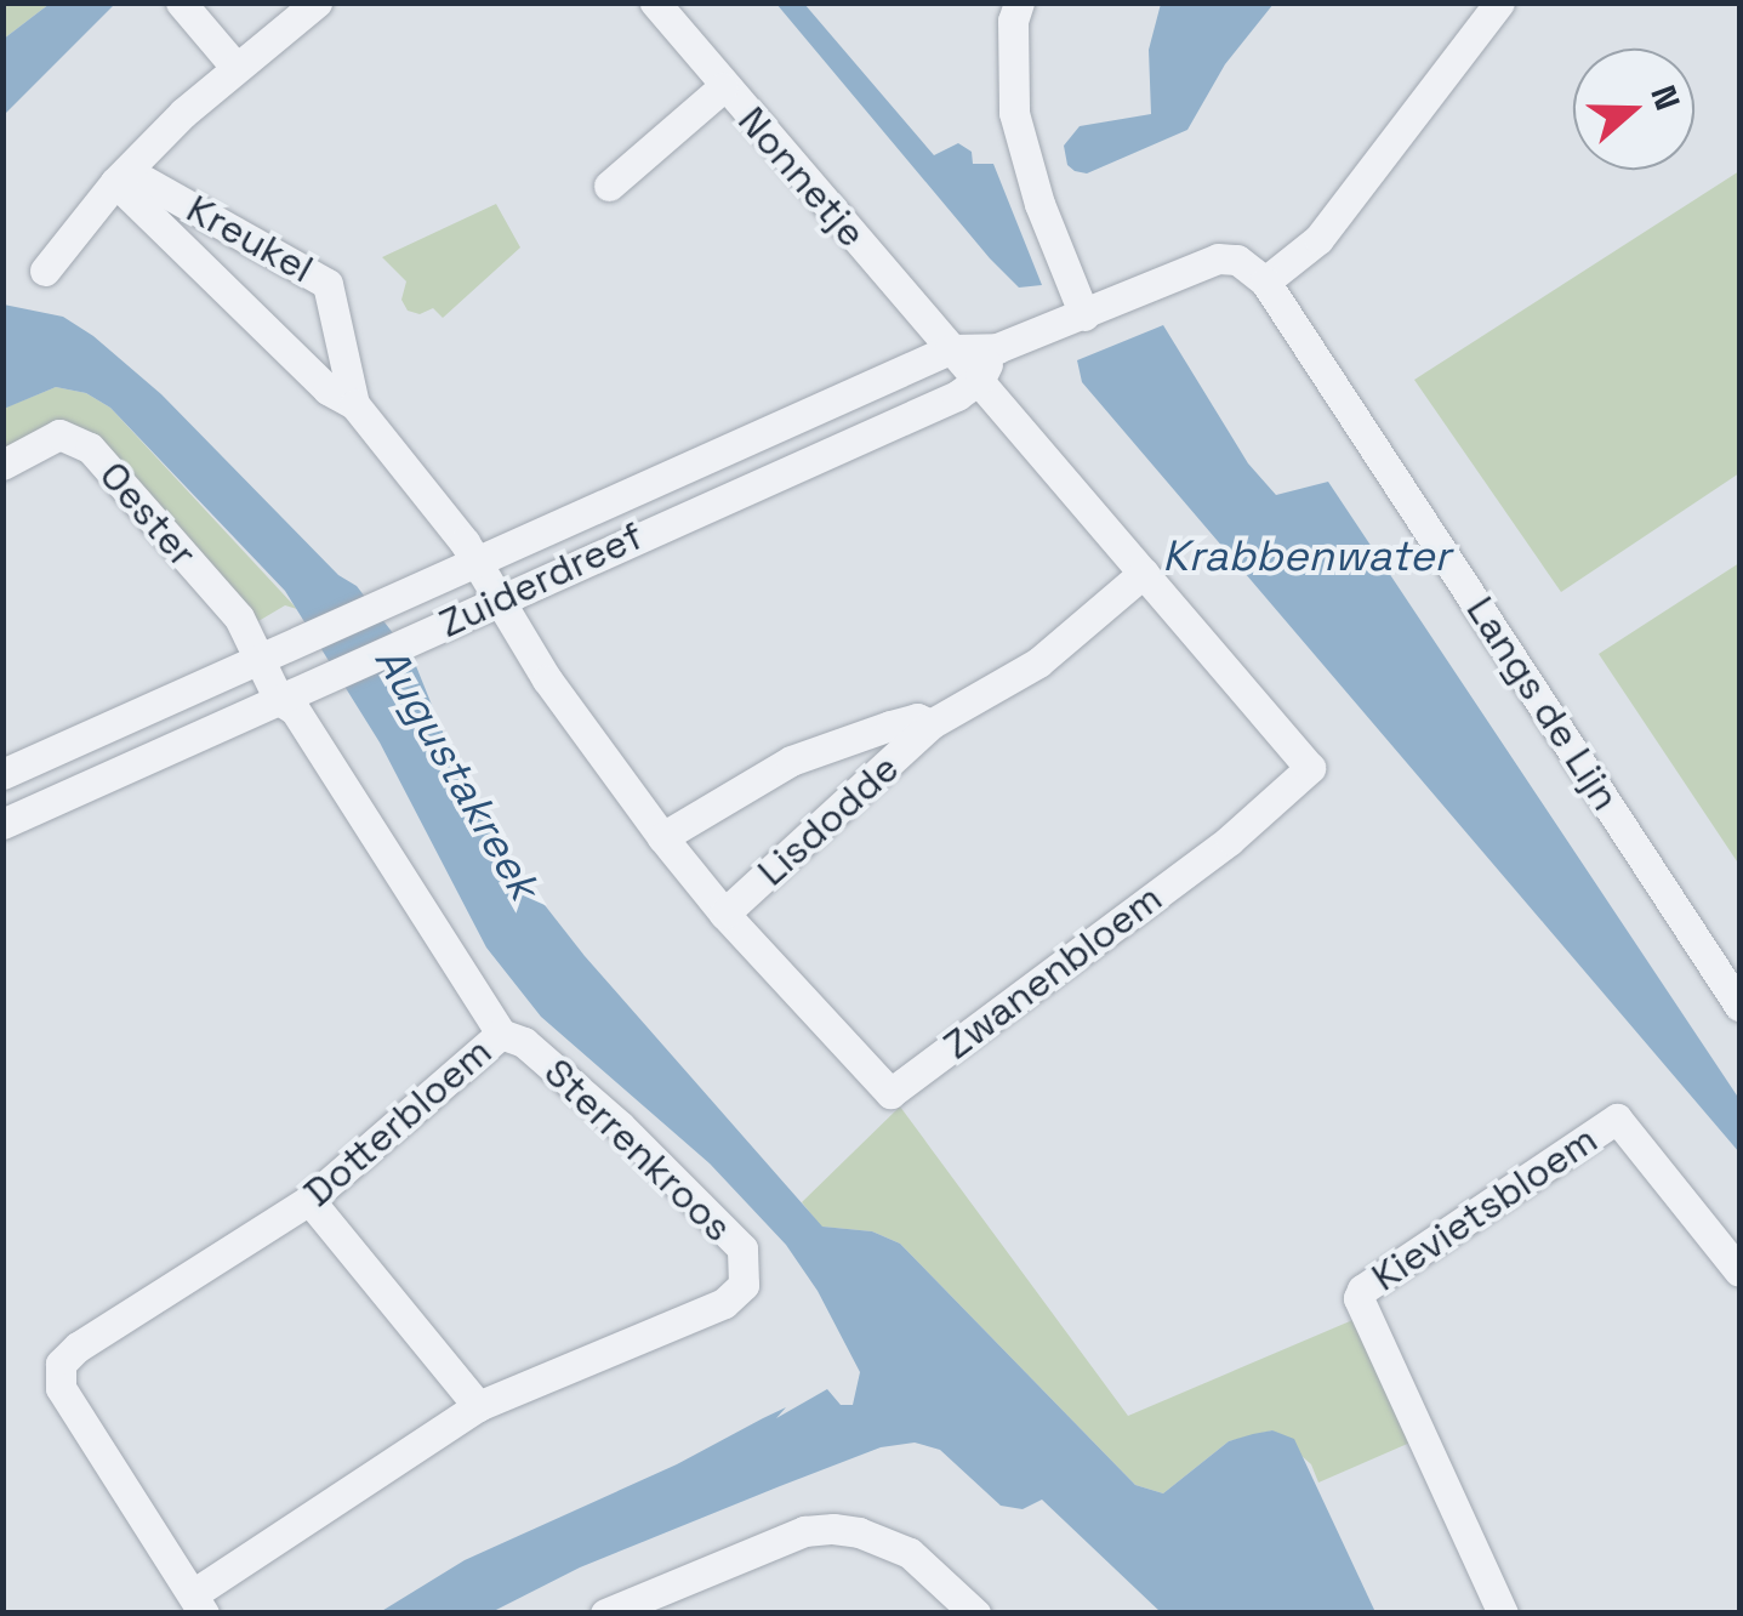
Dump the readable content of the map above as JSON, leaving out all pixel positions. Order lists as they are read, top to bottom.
{
  "streets": {
    "street": [
      "Nonnetje",
      "Kreukel",
      "Oester",
      "Zuiderdreef",
      "Langs de Lijn",
      "Lisdodde",
      "Zwanenbloem",
      "Dotterbloem",
      "Sterrenkroos",
      "Kievietsbloem"
    ]
  },
  "crossings": [
    ["Nonnetje", "Zuiderdreef"],
    ["Nonnetje", "Zwanenbloem"],
    ["Kreukel", "Zuiderdreef"],
    ["Kreukel", "Zwanenbloem"],
    ["Oester", "Zuiderdreef"],
    ["Oester", "Dotterbloem"],
    ["Zuiderdreef", "Langs de Lijn"],
    ["Zuiderdreef", "Zwanenbloem"],
    ["Zuiderdreef", "Dotterbloem"],
    ["Lisdodde", "Zwanenbloem"],
    ["Dotterbloem", "Sterrenkroos"]
  ],
  "water": ["Krabbenwater", "Augustakreek"],
  "north": "right"
}
